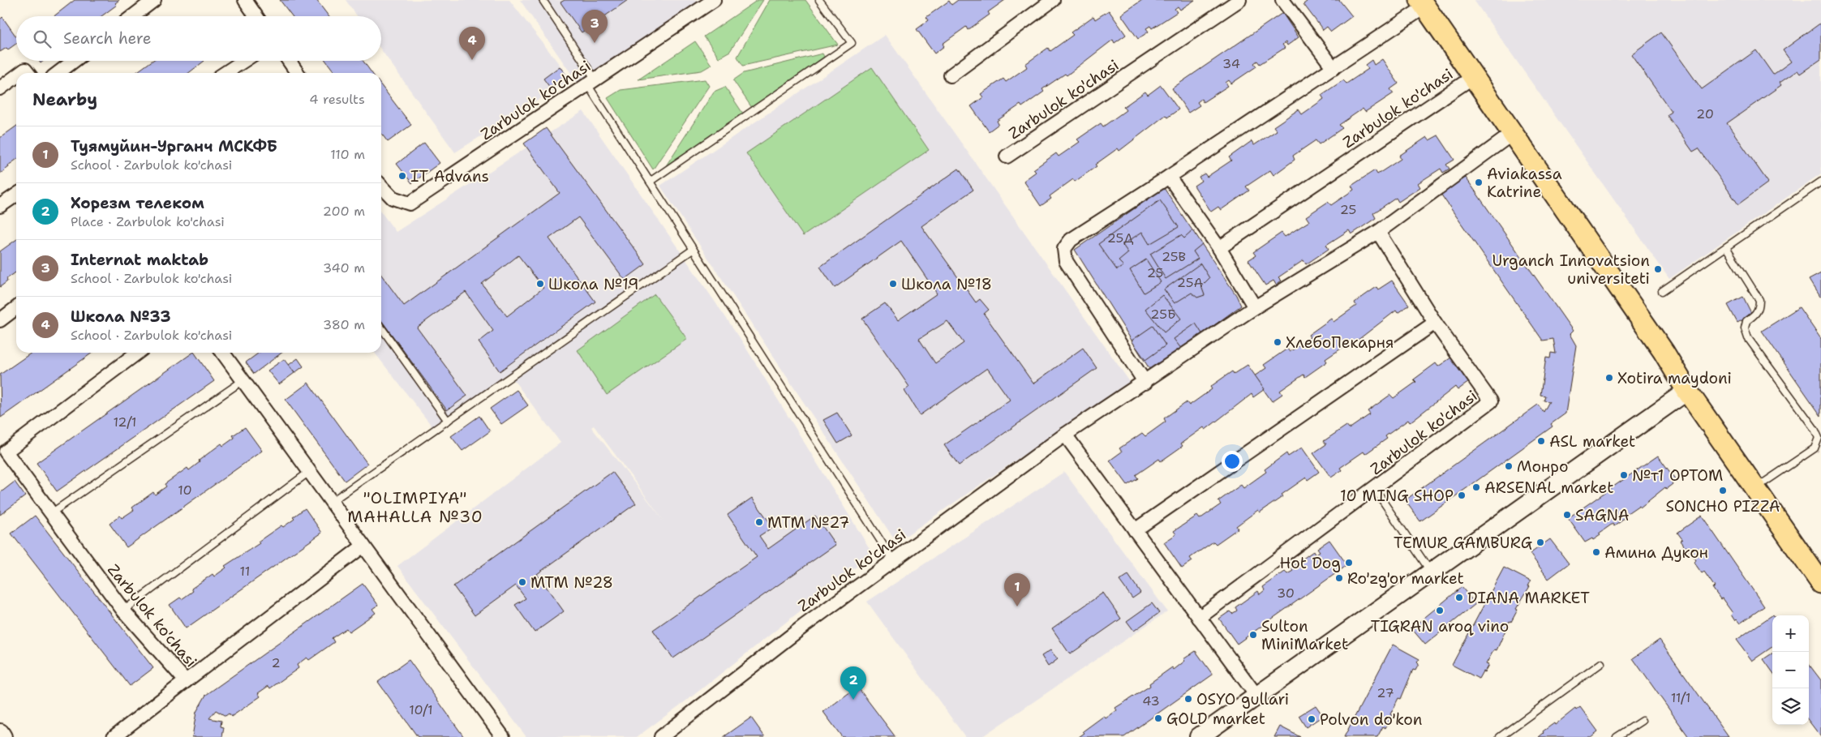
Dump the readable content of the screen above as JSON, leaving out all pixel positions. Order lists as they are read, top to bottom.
{
  "streets": {
    "street": ["Zarbulok ko'chasi"]
  },
  "districts": ["\"OLIMPIYA\" MAHALLA №30"],
  "places": [
    "IT Advans",
    "Aviakassa Katrine",
    "Urganch Innovatsion universiteti",
    "Школа №19",
    "Школа №18",
    "ХлебоПекарня",
    "Xotira maydoni",
    "ASL market",
    "Монро",
    "№т1 OPTOM",
    "ARSENAL market",
    "SONCHO PIZZA",
    "10 MING SHOP",
    "SAGNA",
    "MTM №27",
    "TEMUR GAMBURG",
    "Амина Дукон",
    "Hot Dog",
    "Ro'zg'or market",
    "MTM №28",
    "DIANA MARKET",
    "TIGRAN aroq vino",
    "Sulton MiniMarket",
    "OSYO gullari",
    "GOLD market",
    "Polvon do'kon"
  ],
  "house_numbers": [
    "34",
    "20",
    "25",
    "25Д",
    "25В",
    "25",
    "25А",
    "25Б",
    "12/1",
    "10",
    "11",
    "30",
    "2",
    "27",
    "11/1",
    "43",
    "10/1"
  ],
  "page": {
    "pins": [
      "3",
      "4",
      "1",
      "2"
    ],
    "search": "Search here",
    "heading": ["Nearby", "4 results"],
    "list": [
      {
        "mark": "1",
        "name": "Туямуйин-Урганч МСКФБ",
        "note": "School · Zarbulok ko'chasi",
        "value": "110 m"
      },
      {
        "mark": "2",
        "name": "Хорезм телеком",
        "note": "Place · Zarbulok ko'chasi",
        "value": "200 m"
      },
      {
        "mark": "3",
        "name": "Internat maktab",
        "note": "School · Zarbulok ko'chasi",
        "value": "340 m"
      },
      {
        "mark": "4",
        "name": "Школа №33",
        "note": "School · Zarbulok ko'chasi",
        "value": "380 m"
      }
    ],
    "map_buttons": ["+", "−"]
  }
}
